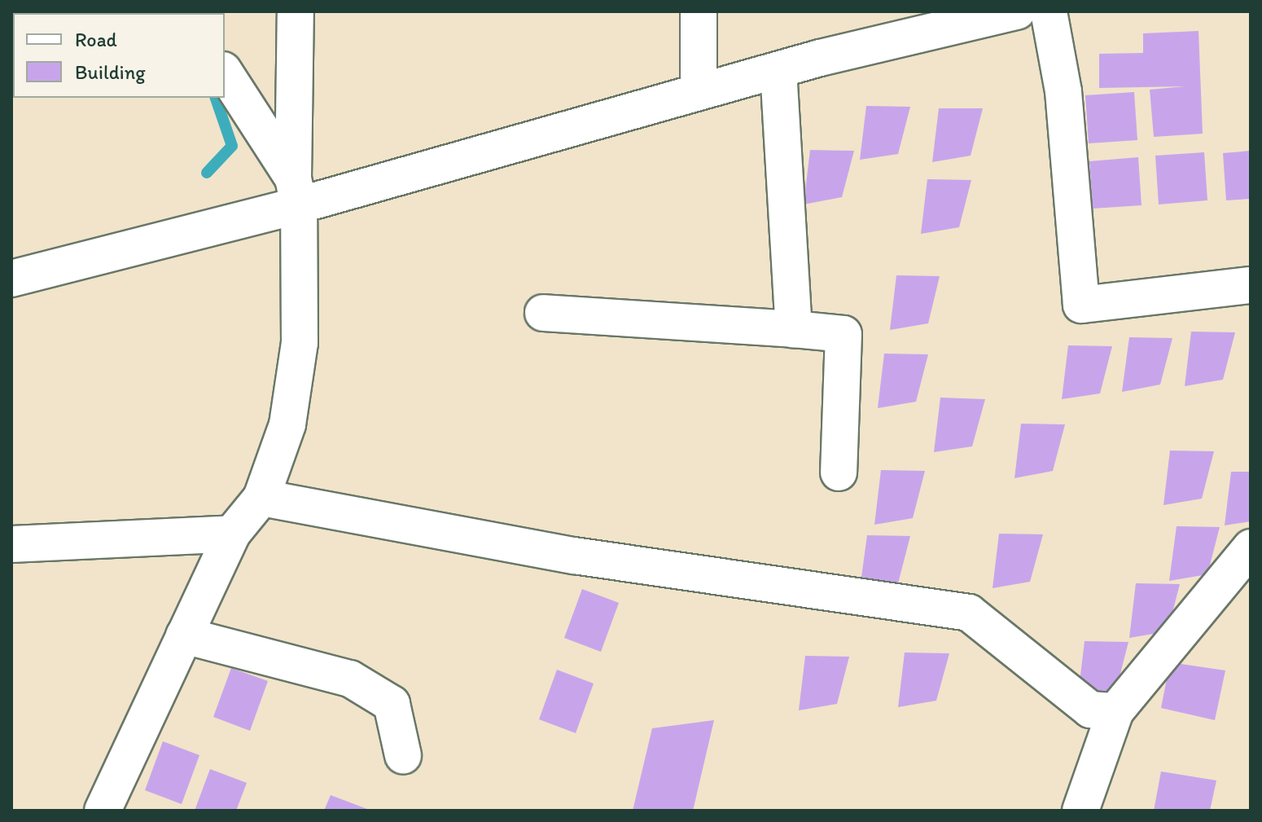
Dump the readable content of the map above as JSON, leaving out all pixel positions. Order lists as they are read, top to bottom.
{
  "legend": ["Road", "Building"]
}
